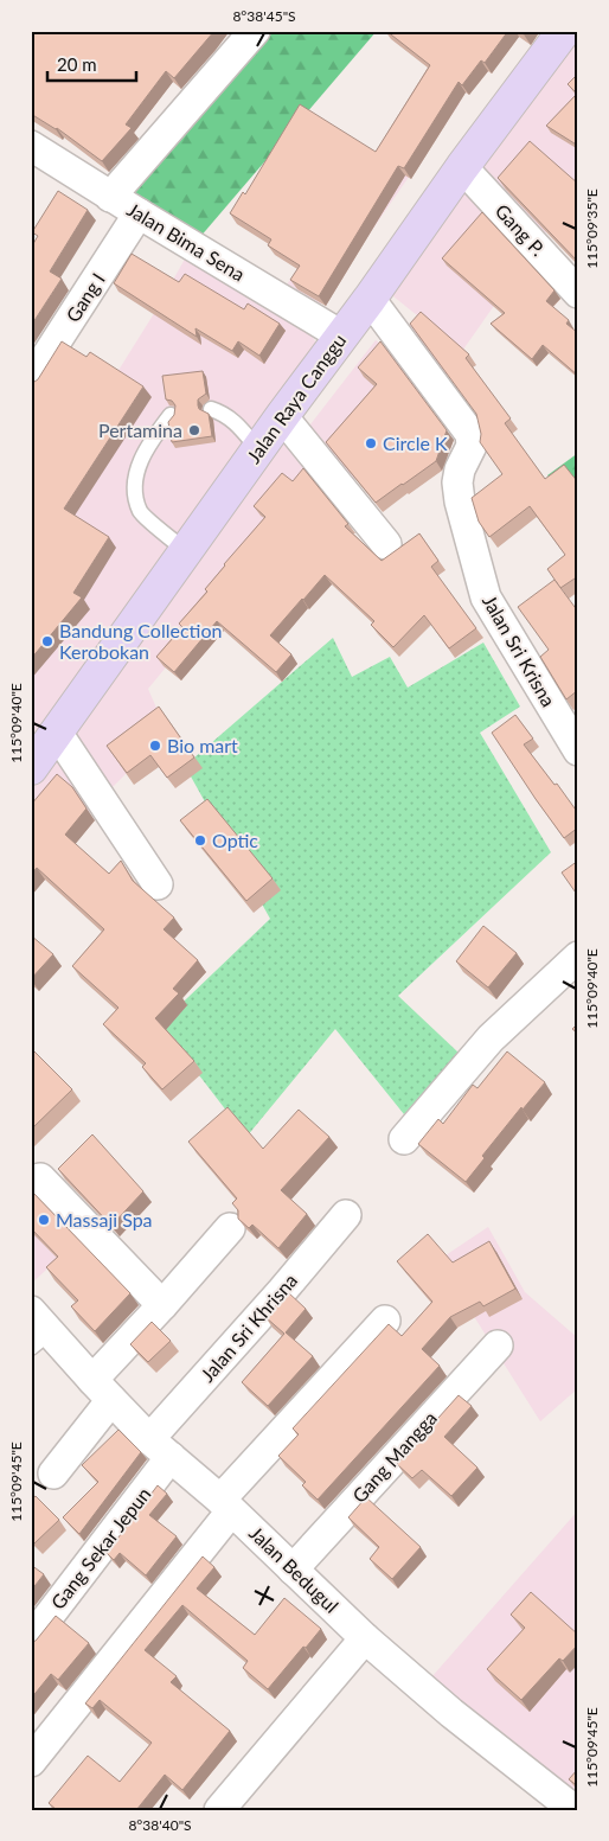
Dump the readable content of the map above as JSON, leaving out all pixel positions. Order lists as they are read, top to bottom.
{
  "streets": {
    "main road": ["Jalan Raya Canggu"],
    "street": [
      "Gang P.",
      "Jalan Bima Sena",
      "Gang I",
      "Jalan Sri Krisna",
      "Jalan Sri Khrisna",
      "Gang Mangga",
      "Gang Sekar Jepun",
      "Jalan Bedugul"
    ]
  },
  "crossings": [
    ["Gang P.", "Jalan Raya Canggu"],
    ["Jalan Bima Sena", "Gang I"],
    ["Jalan Bima Sena", "Jalan Raya Canggu"],
    ["Jalan Raya Canggu", "Jalan Sri Krisna"],
    ["Jalan Sri Khrisna", "Gang Sekar Jepun"],
    ["Jalan Sri Khrisna", "Jalan Bedugul"],
    ["Gang Mangga", "Jalan Bedugul"],
    ["Gang Sekar Jepun", "Jalan Bedugul"]
  ],
  "places": [
    "Pertamina",
    "Circle K",
    "Bandung Collection Kerobokan",
    "Bio mart",
    "Optic",
    "Massaji Spa"
  ],
  "scale_bar": "20 m",
  "coordinates": [
    "8°38'45\"S",
    "115°09'35\"E",
    "115°09'40\"E",
    "115°09'45\"E",
    "8°38'40\"S"
  ]
}
